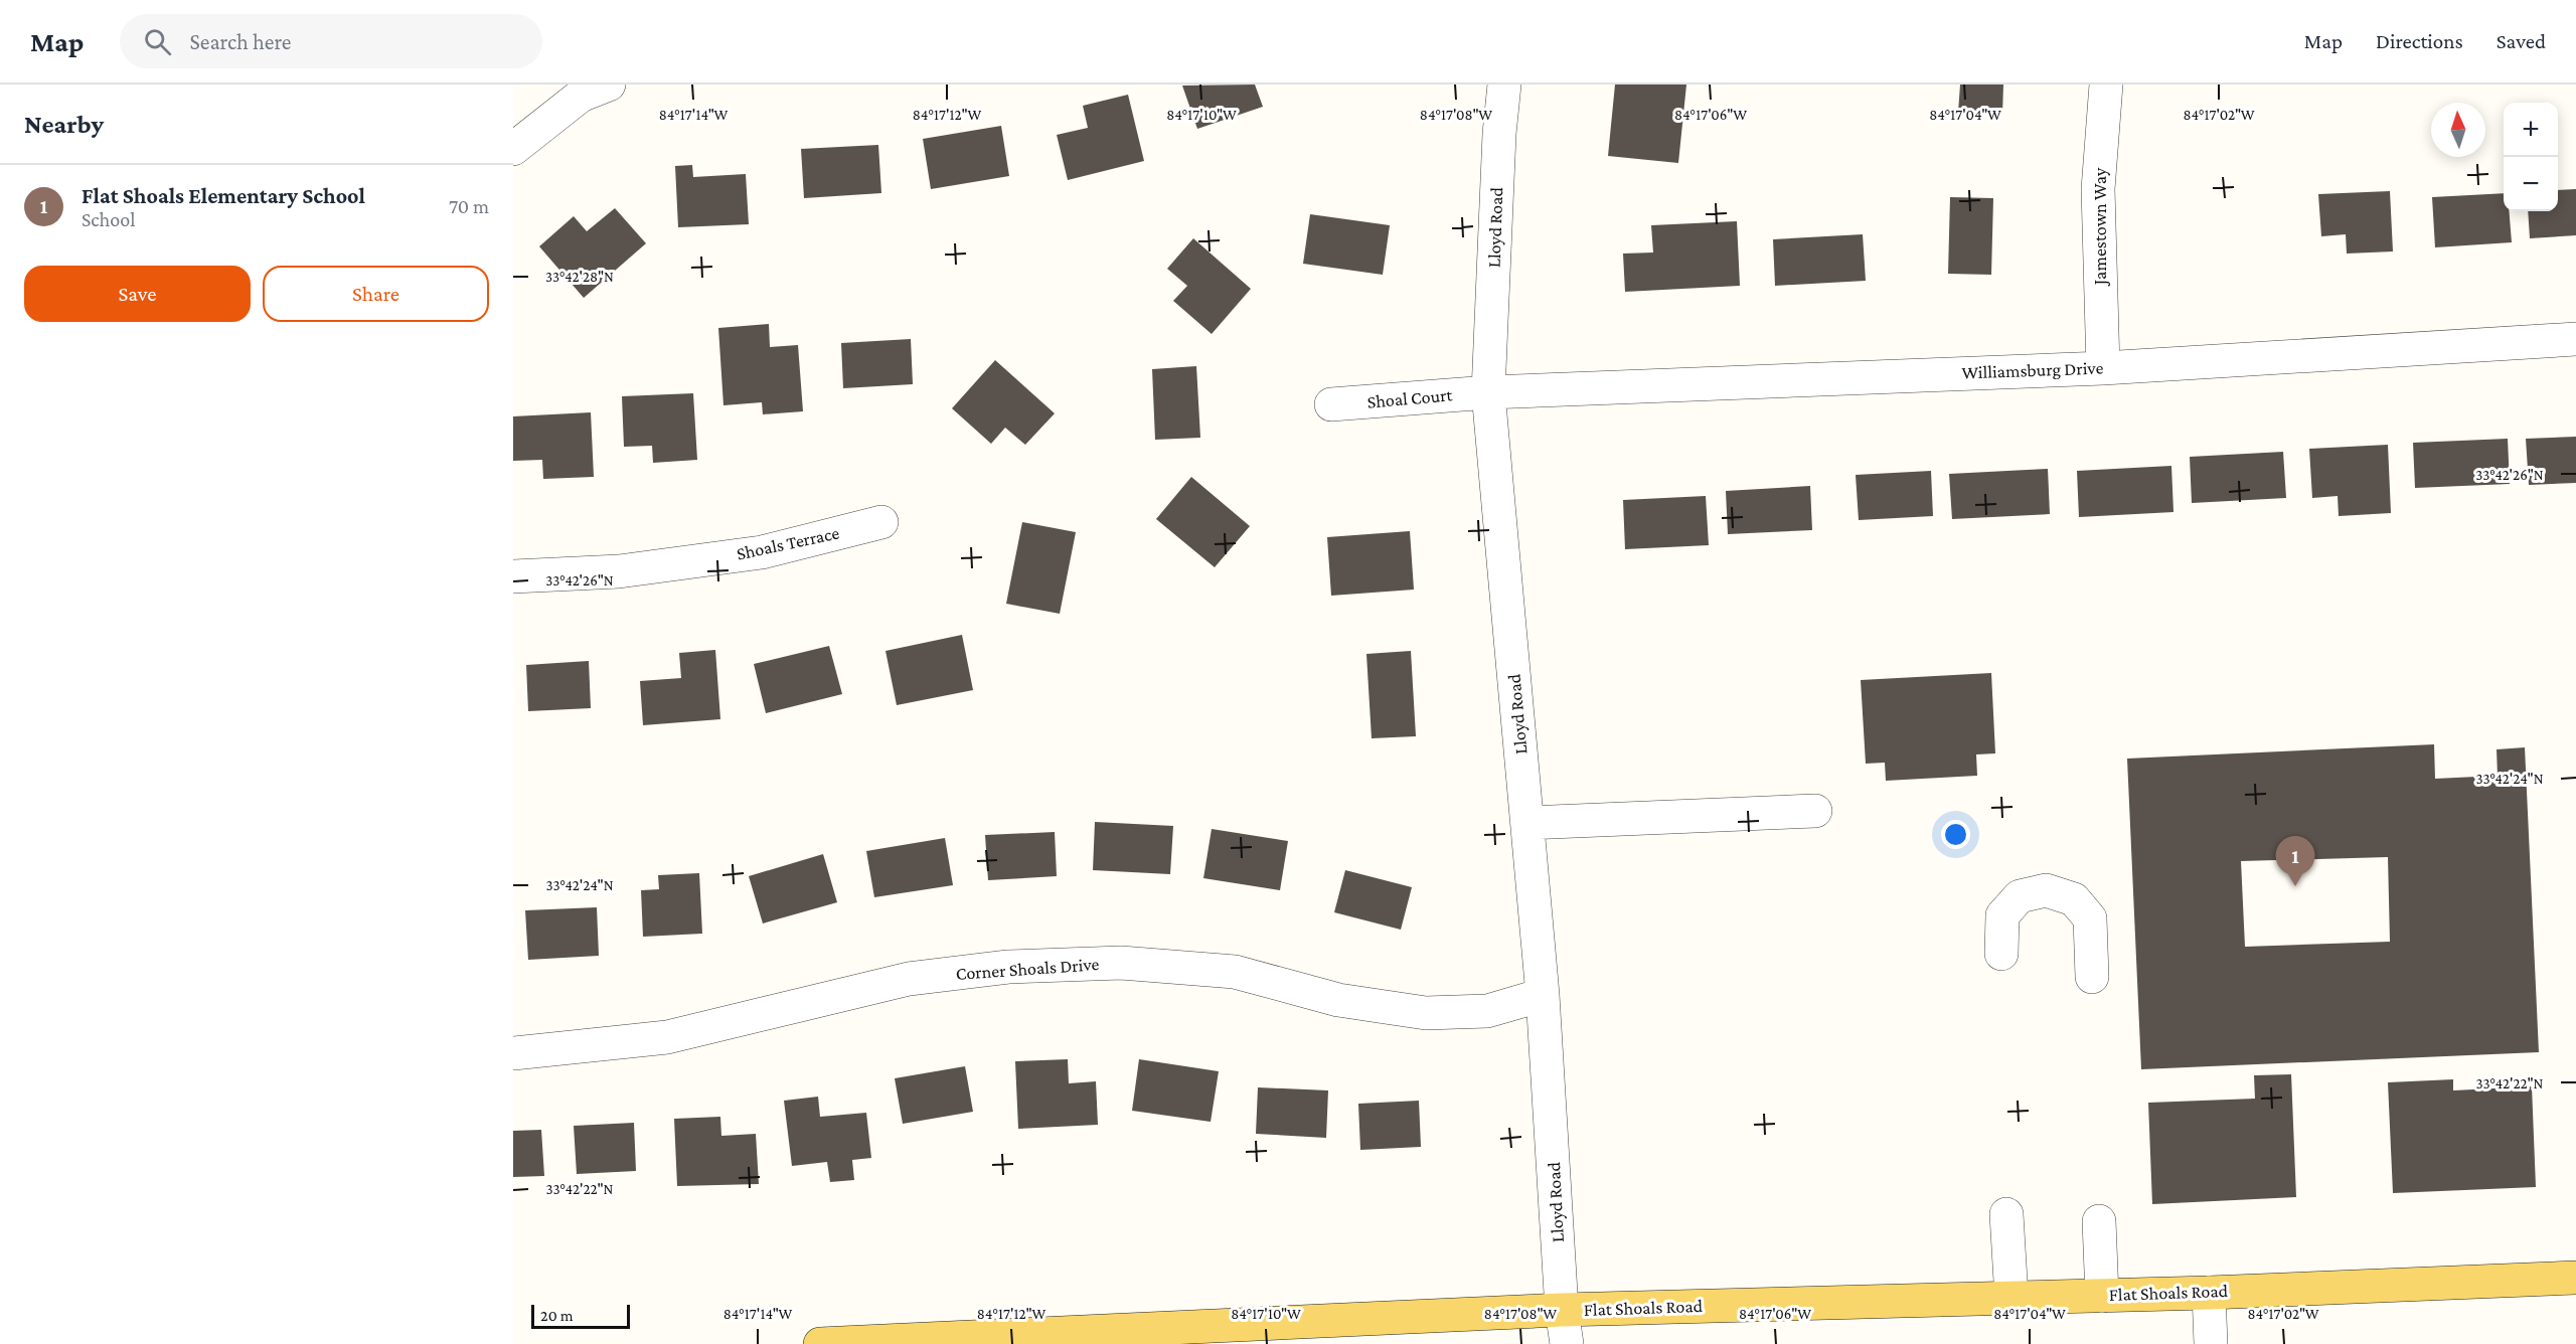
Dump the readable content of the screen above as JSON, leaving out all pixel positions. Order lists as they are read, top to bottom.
{
  "streets": {
    "main road": ["Flat Shoals Road"],
    "street": [
      "Jamestown Way",
      "Lloyd Road",
      "Williamsburg Drive",
      "Shoal Court",
      "Shoals Terrace",
      "Corner Shoals Drive"
    ]
  },
  "crossings": [
    ["Jamestown Way", "Williamsburg Drive"],
    ["Lloyd Road", "Williamsburg Drive"],
    ["Lloyd Road", "Shoal Court"],
    ["Lloyd Road", "Corner Shoals Drive"],
    ["Lloyd Road", "Flat Shoals Road"],
    ["Williamsburg Drive", "Shoal Court"]
  ],
  "scale_bar": "20 m",
  "north": "top",
  "page": {
    "header": "Map",
    "search": "Search here",
    "nav": ["Map", "Directions", "Saved"],
    "heading": "Nearby",
    "map_buttons": ["+", "−"],
    "list": [
      {
        "mark": "1",
        "name": "Flat Shoals Elementary School",
        "note": "School",
        "value": "70 m"
      }
    ],
    "buttons": ["Save", "Share"],
    "pins": "1",
    "scale": "20 m"
  },
  "coordinates": [
    "84°17'14\"W",
    "84°17'12\"W",
    "84°17'10\"W",
    "84°17'08\"W",
    "84°17'06\"W",
    "84°17'04\"W",
    "84°17'02\"W",
    "33°42'28\"N",
    "33°42'26\"N",
    "33°42'24\"N",
    "33°42'22\"N"
  ]
}
